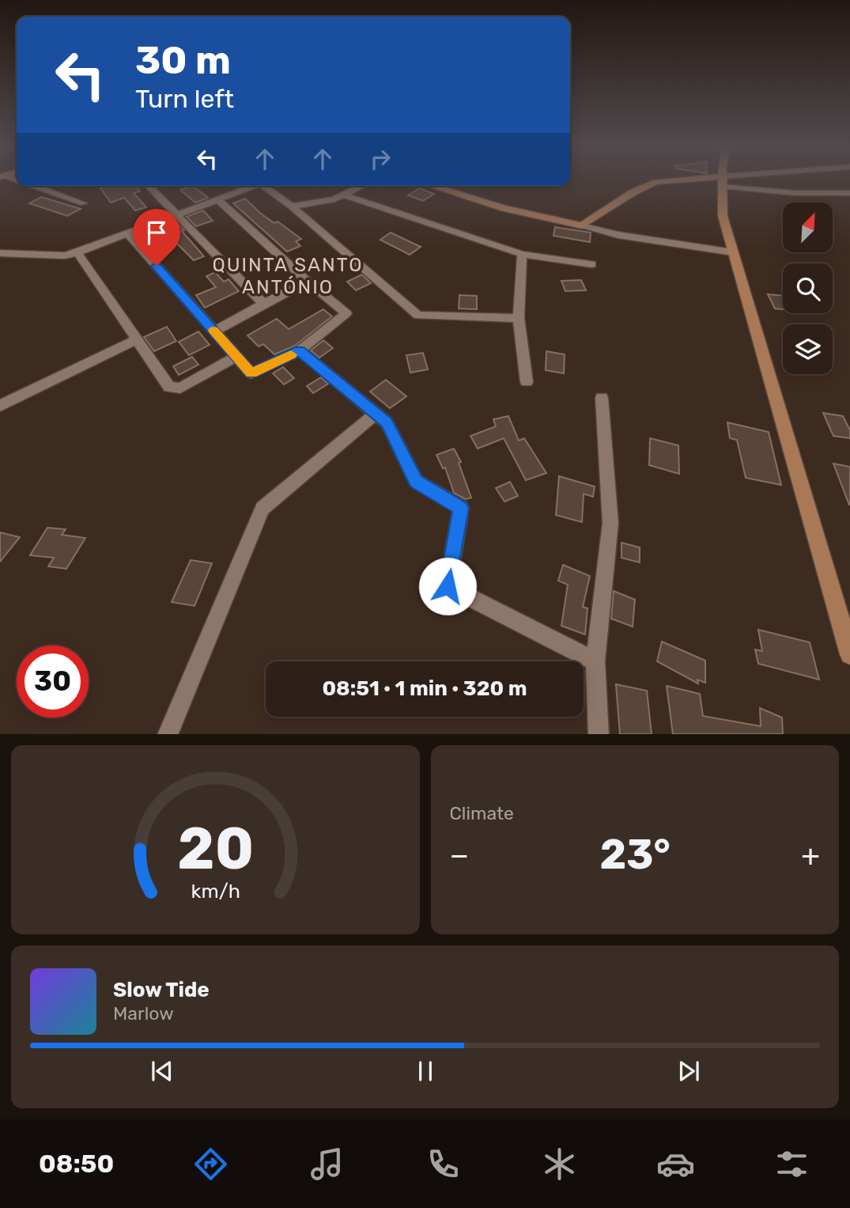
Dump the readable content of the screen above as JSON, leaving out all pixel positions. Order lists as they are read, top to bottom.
{
  "districts": ["QUINTA SANTO ANTÓNIO"],
  "north": "top right",
  "page": {
    "turn": ["30 m", "Turn left"],
    "limit": "30",
    "trip": "08:51 · 1 min · 320 m",
    "tile": "Climate",
    "heat": ["−", "23°", "+"],
    "song": ["Slow Tide", "Marlow"],
    "tabs": "08:50",
    "gauge": ["20", "km/h"]
  }
}
